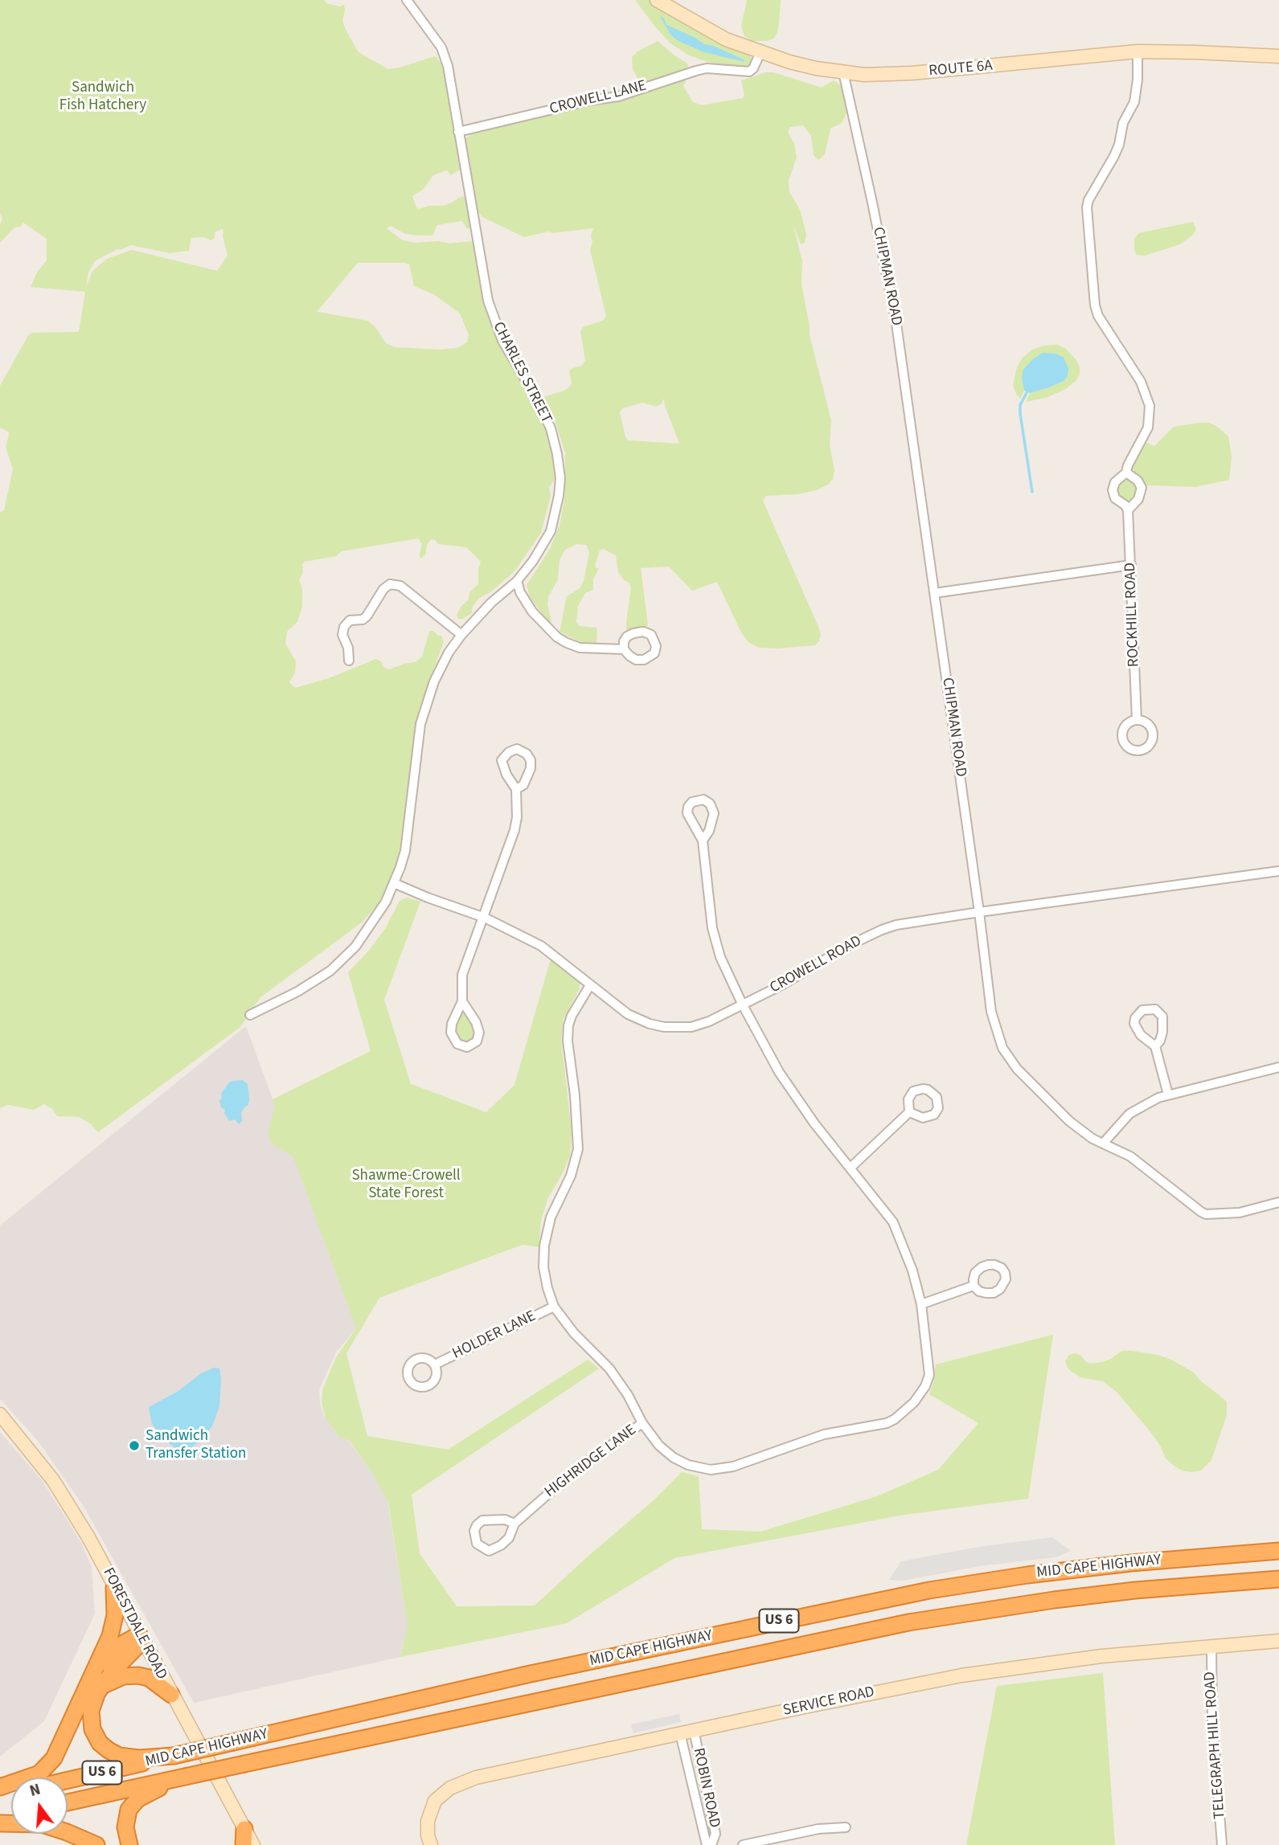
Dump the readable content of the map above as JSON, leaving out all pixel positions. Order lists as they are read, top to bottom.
{
  "streets": {
    "highway": ["MID CAPE HIGHWAY", "US 6"],
    "main road": ["ROUTE 6A", "FORESTDALE ROAD", "SERVICE ROAD"],
    "street": [
      "CROWELL LANE",
      "CHIPMAN ROAD",
      "CHARLES STREET",
      "ROCKHILL ROAD",
      "CROWELL ROAD",
      "HOLDER LANE",
      "HIGHRIDGE LANE",
      "TELEGRAPH HILL ROAD",
      "ROBIN ROAD"
    ]
  },
  "crossings": [
    ["ROUTE 6A", "CROWELL LANE"],
    ["ROUTE 6A", "CHIPMAN ROAD"],
    ["CROWELL LANE", "CHARLES STREET"],
    ["CHIPMAN ROAD", "CROWELL ROAD"],
    ["CHARLES STREET", "CROWELL ROAD"],
    ["SERVICE ROAD", "TELEGRAPH HILL ROAD"],
    ["SERVICE ROAD", "ROBIN ROAD"]
  ],
  "parks": ["Sandwich Fish Hatchery", "Shawme-Crowell State Forest"],
  "places": ["Sandwich Transfer Station"],
  "north": "top"
}
